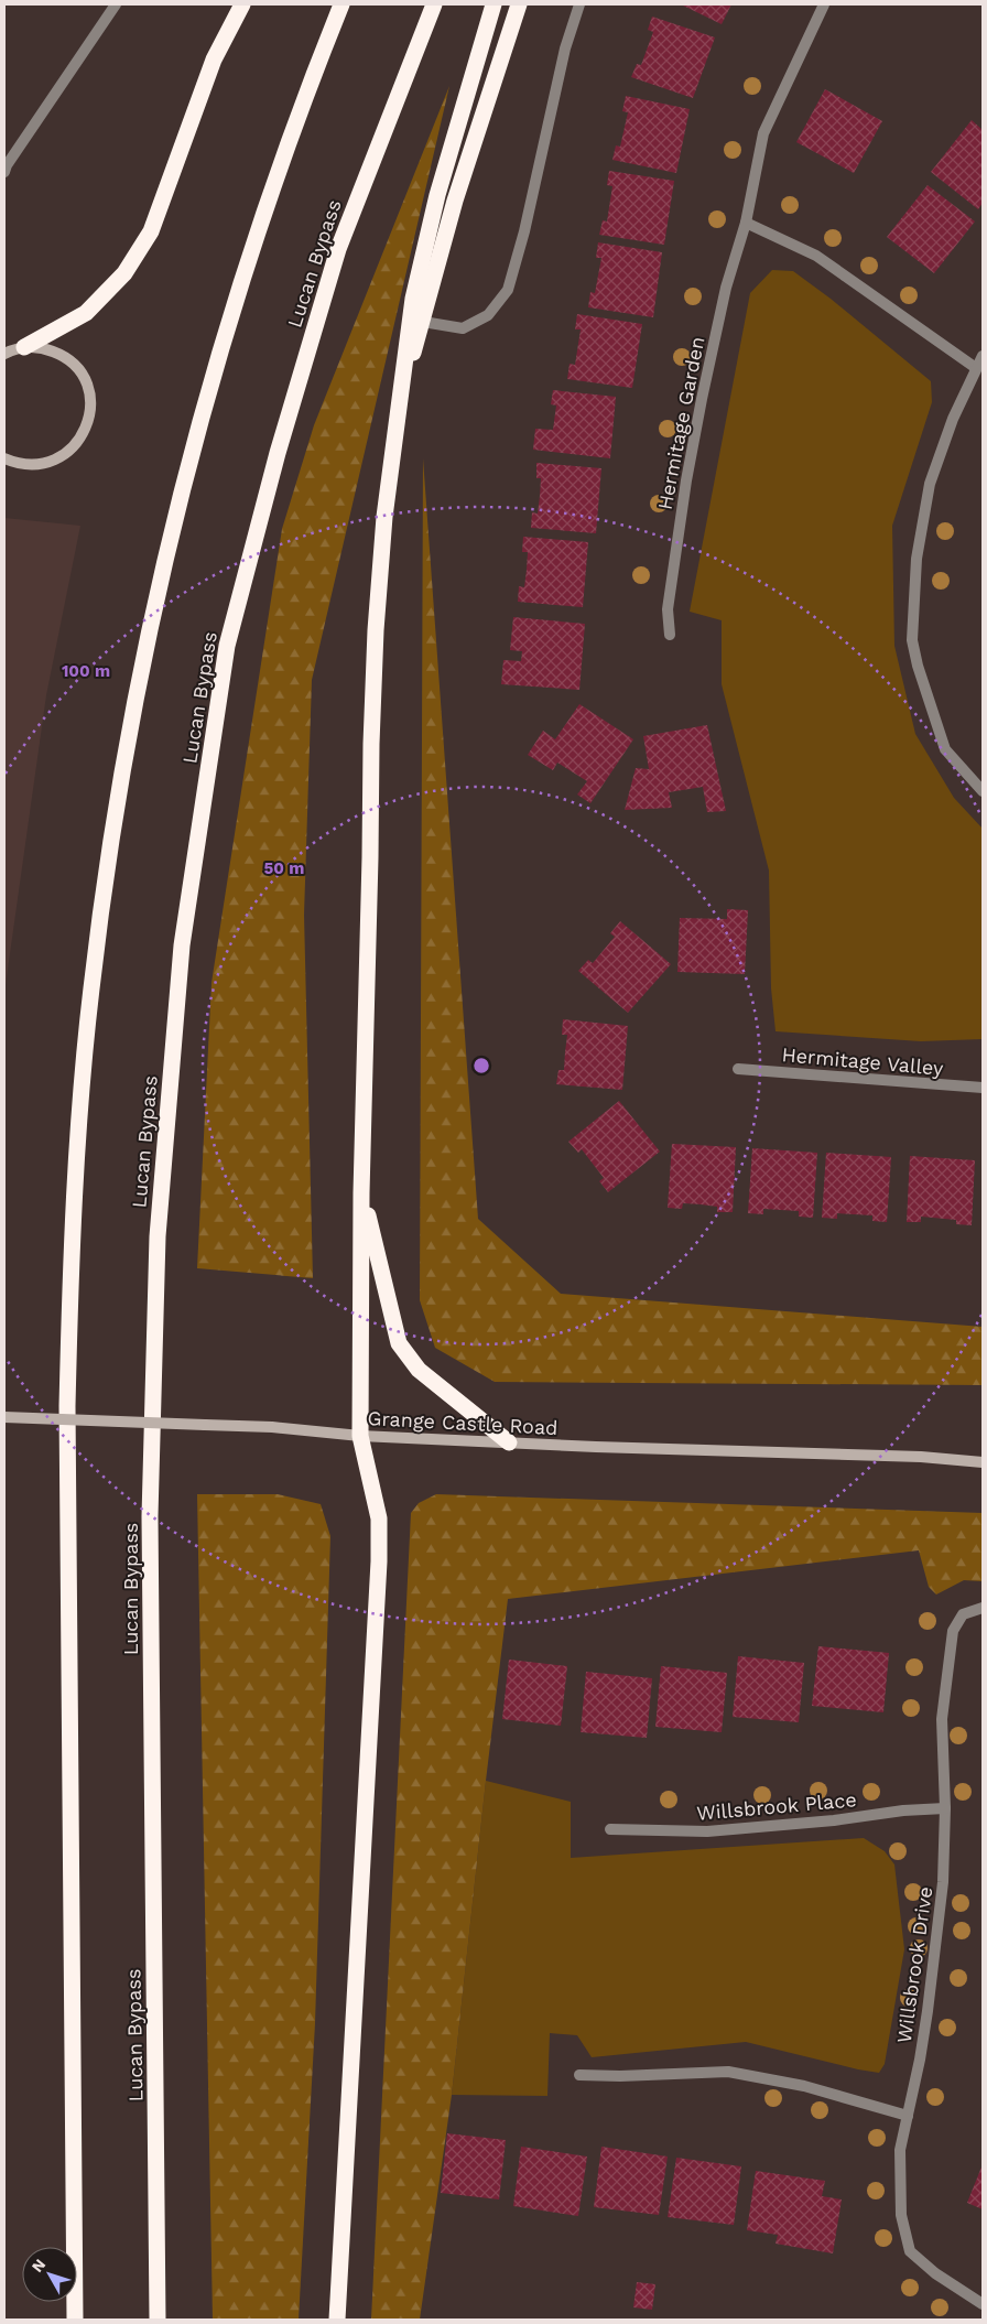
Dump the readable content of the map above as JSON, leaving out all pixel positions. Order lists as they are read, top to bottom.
{
  "streets": {
    "highway": ["Lucan Bypass"],
    "main road": ["Grange Castle Road"],
    "street": [
      "Hermitage Garden",
      "Hermitage Valley",
      "Willsbrook Place",
      "Willsbrook Drive"
    ]
  },
  "crossings": [
    ["Willsbrook Place", "Willsbrook Drive"]
  ],
  "north": "top left",
  "rings": ["100 m", "50 m"]
}
